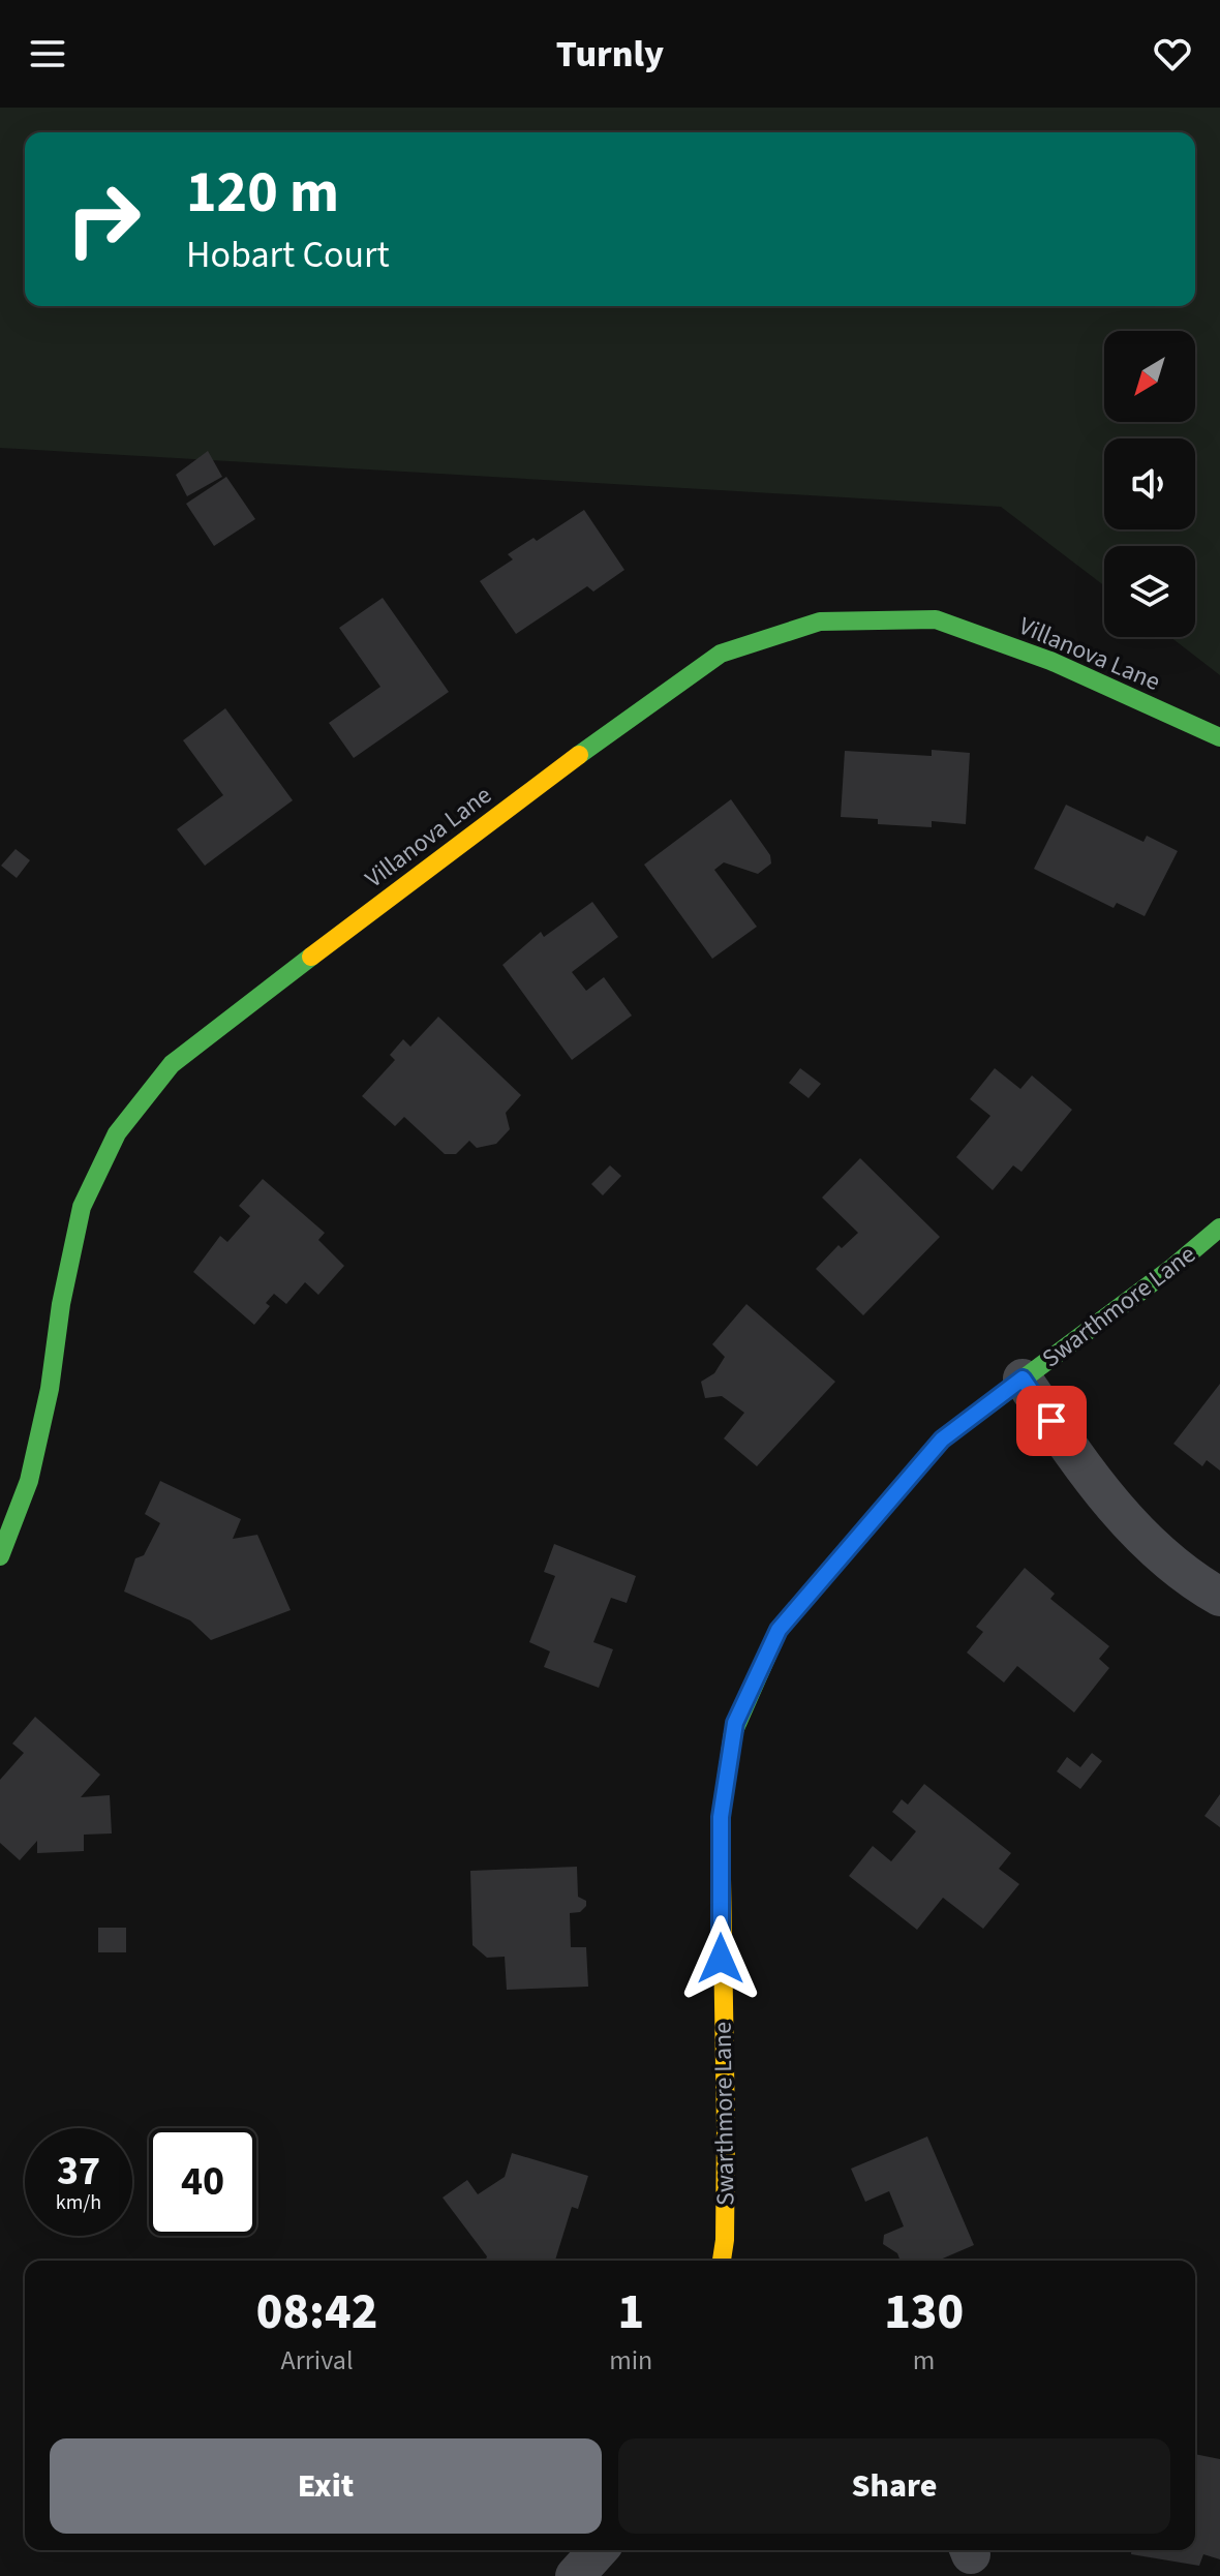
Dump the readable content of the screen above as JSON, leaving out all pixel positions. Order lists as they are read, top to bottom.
{
  "streets": {
    "street": ["Villanova Lane", "Swarthmore Lane"]
  },
  "north": "bottom left",
  "page": {
    "header": "Turnly",
    "turn": ["120 m", "Hobart Court"],
    "speed": "37 km/h",
    "limit": "40",
    "eta": [
      "08:42",
      "Arrival",
      "1",
      "min",
      "130",
      "m"
    ],
    "buttons": ["Exit", "Share"]
  }
}
